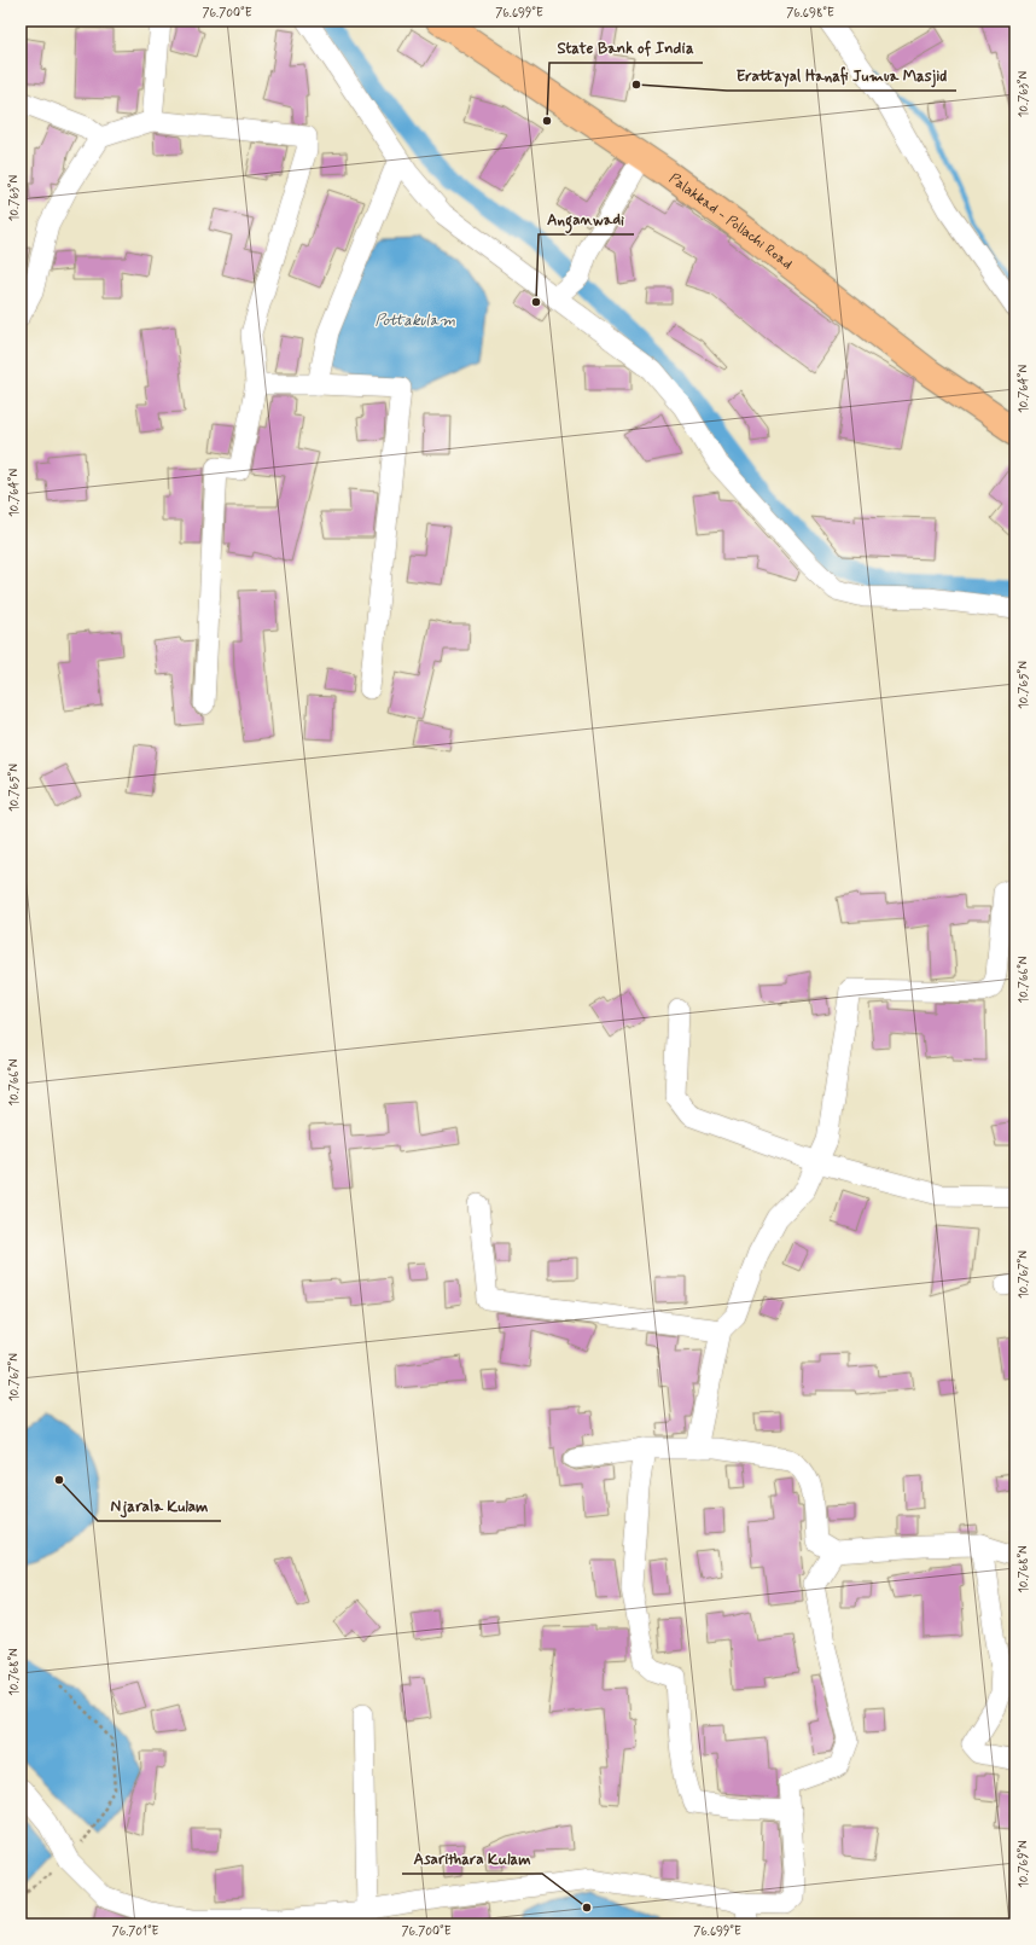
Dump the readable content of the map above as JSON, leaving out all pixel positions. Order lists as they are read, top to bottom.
{
  "streets": {
    "main road": ["Palakkad - Pollachi Road"]
  },
  "water": ["Pottakulam"],
  "places": [
    "Erattayal Hanafi Jumua Masjid",
    "State Bank of India",
    "Anganwadi",
    "Njarala Kulam",
    "Asarithara Kulam"
  ],
  "coordinates": [
    "76.700°E",
    "76.699°E",
    "76.698°E",
    "10.763°N",
    "10.764°N",
    "10.765°N",
    "10.766°N",
    "10.767°N",
    "10.768°N",
    "10.769°N",
    "76.701°E"
  ]
}
